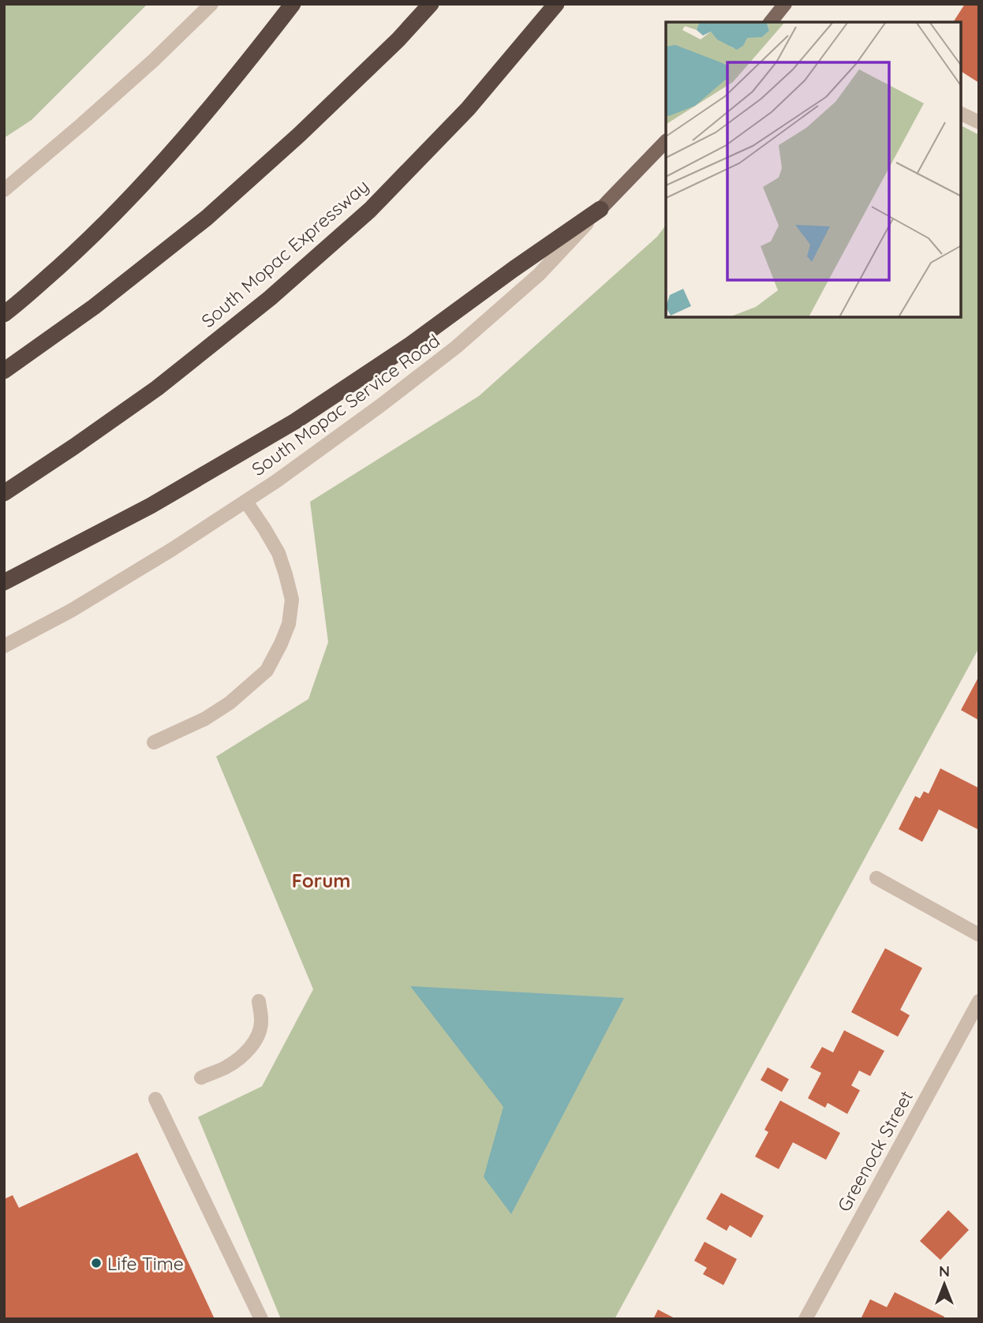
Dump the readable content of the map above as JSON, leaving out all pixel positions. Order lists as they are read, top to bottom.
{
  "streets": {
    "highway": ["South Mopac Expressway"],
    "main road": ["South Mopac Service Road"],
    "street": ["Greenock Street"]
  },
  "districts": ["Forum"],
  "places": ["Life Time"],
  "north": "top"
}
